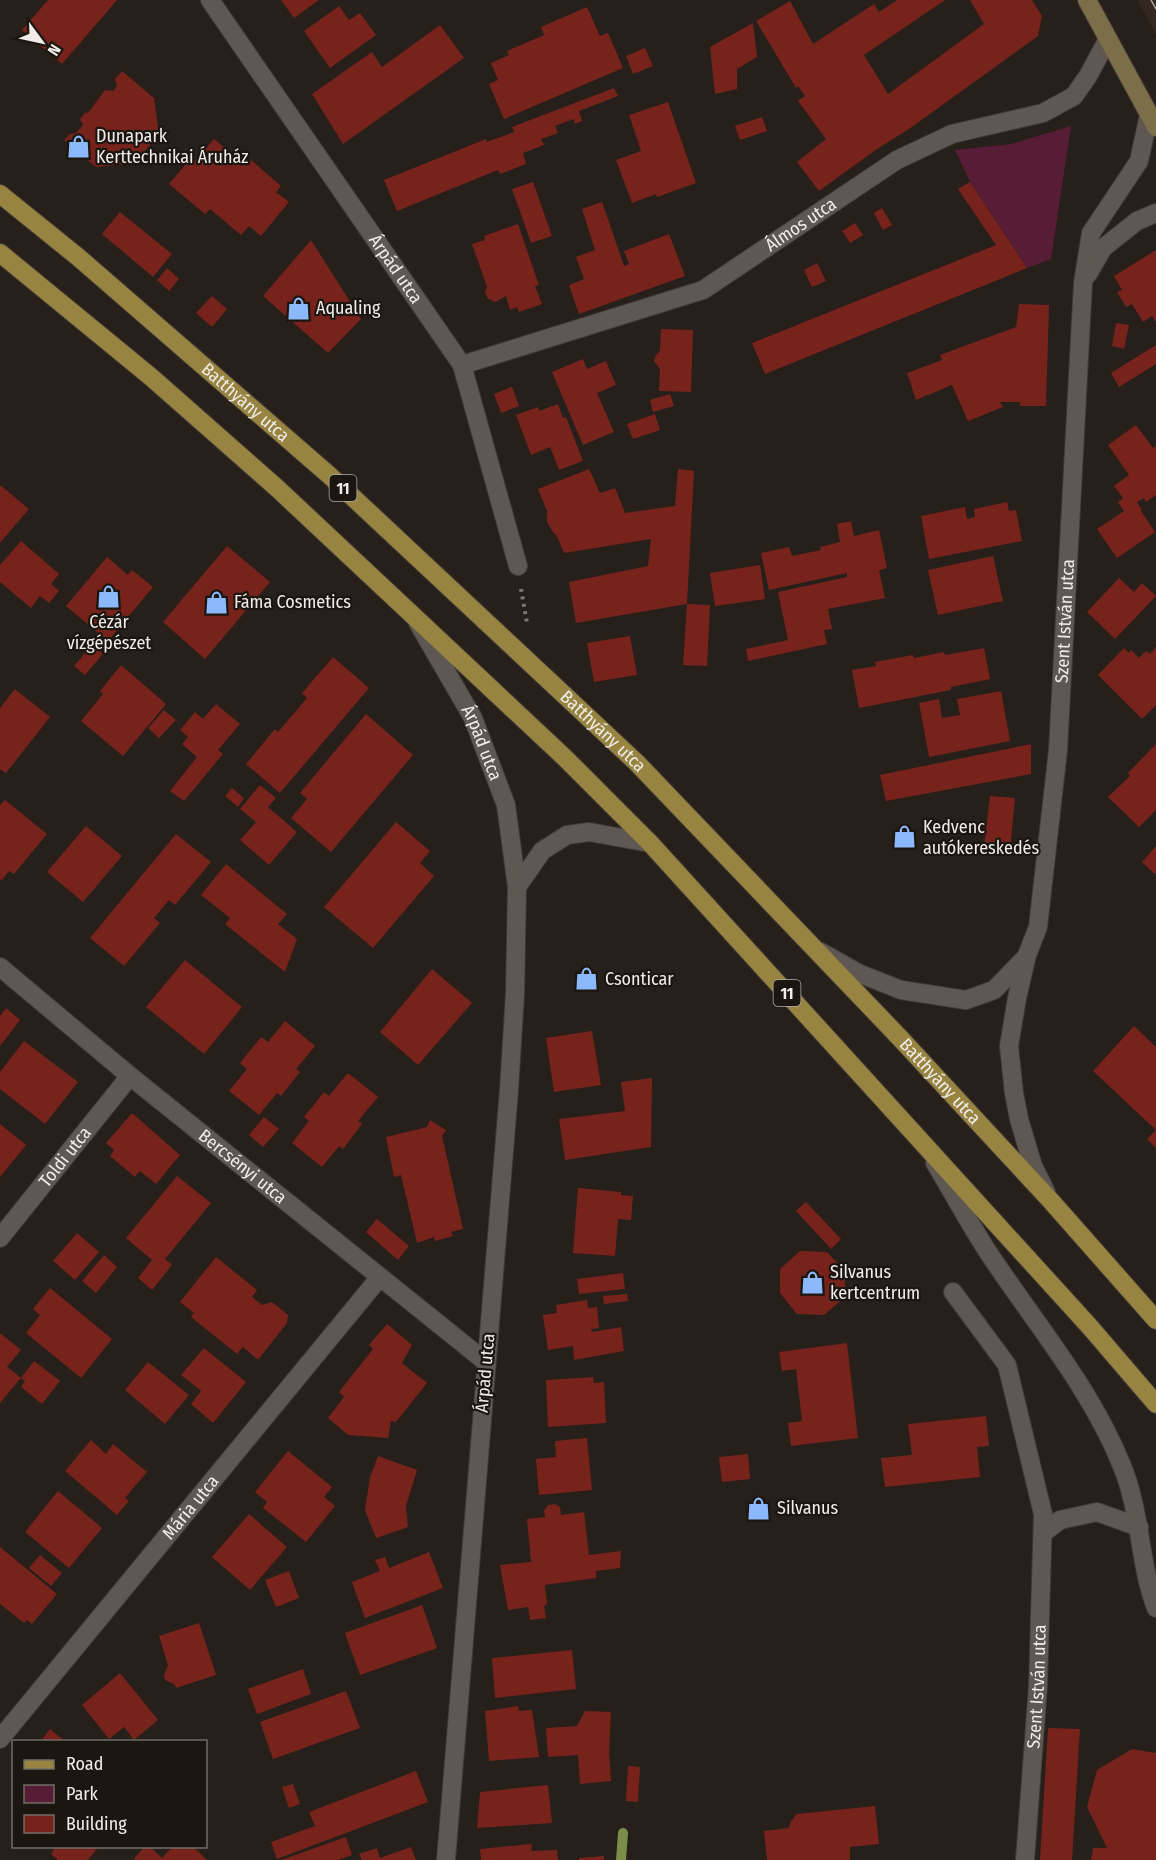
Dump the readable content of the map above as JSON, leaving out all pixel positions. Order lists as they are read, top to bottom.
{
  "streets": {
    "main road": ["Batthyány utca", "11"],
    "street": [
      "Álmos utca",
      "Árpád utca",
      "Szent István utca",
      "Toldi utca",
      "Bercsényi utca",
      "Mária utca"
    ]
  },
  "crossings": [
    ["Álmos utca", "Árpád utca"],
    ["Árpád utca", "11"],
    ["Árpád utca", "Bercsényi utca"],
    ["Batthyány utca", "Szent István utca"],
    ["Toldi utca", "Bercsényi utca"],
    ["Bercsényi utca", "Mária utca"]
  ],
  "places": {
    "shop": [
      "Dunapark Kerttechnikai Áruház",
      "Aqualing",
      "Cézár vízgépészet",
      "Fáma Cosmetics",
      "Kedvenc autókereskedés",
      "Csonticar",
      "Silvanus kertcentrum",
      "Silvanus"
    ]
  },
  "legend": ["Road", "Park", "Building"],
  "north": "bottom right"
}
